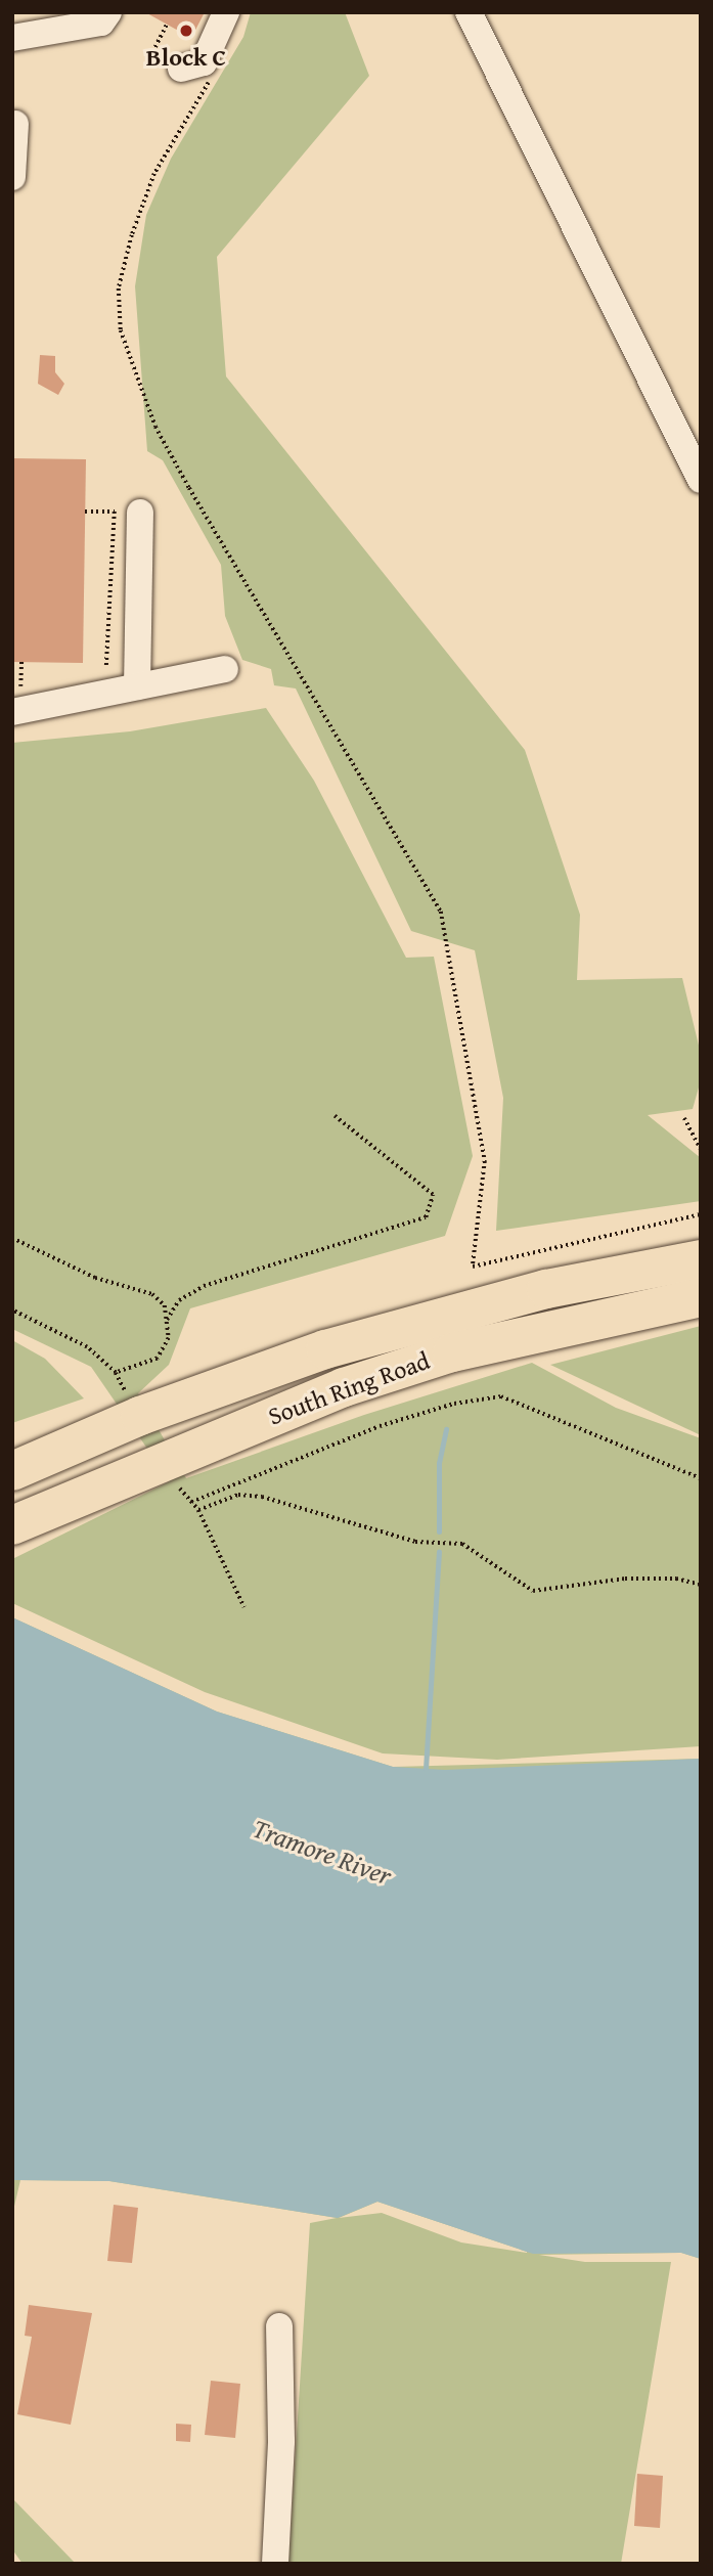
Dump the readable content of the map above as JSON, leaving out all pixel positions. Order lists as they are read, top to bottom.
{
  "streets": {
    "highway": ["South Ring Road"]
  },
  "water": ["Tramore River"],
  "places": ["Block C"]
}
